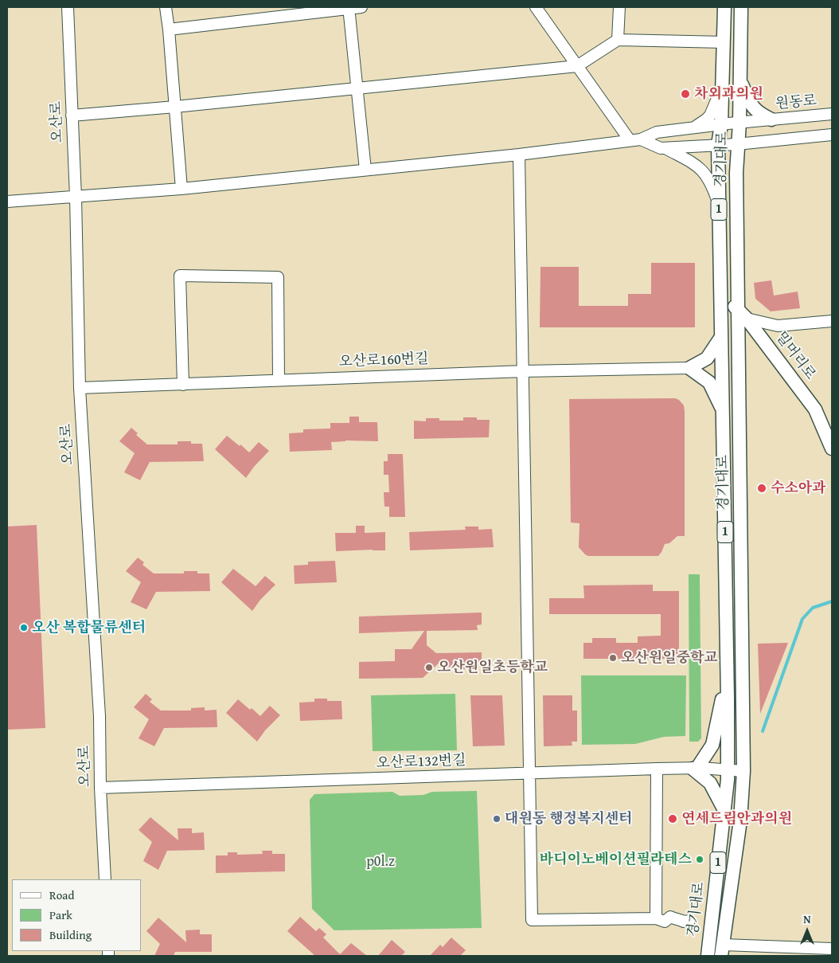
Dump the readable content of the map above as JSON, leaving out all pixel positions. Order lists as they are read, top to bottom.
{
  "streets": {
    "main road": ["경기대로", "1", "밀머리로"],
    "street": [
      "원동로",
      "오산로",
      "오산로160번길",
      "오산로132번길"
    ]
  },
  "crossings": [
    ["원동로", "경기대로"],
    ["오산로", "오산로160번길"],
    ["오산로", "오산로132번길"],
    ["경기대로", "밀머리로"],
    ["경기대로", "오산로132번길"]
  ],
  "parks": ["p0l.z"],
  "places": [
    "차외과의원",
    "수소아과",
    "오산 복합물류센터",
    "오산원일중학교",
    "오산원일초등학교",
    "대원동 행정복지센터",
    "연세드림안과의원",
    "바디이노베이션필라테스"
  ],
  "legend": ["Road", "Park", "Building"],
  "north": "top"
}
